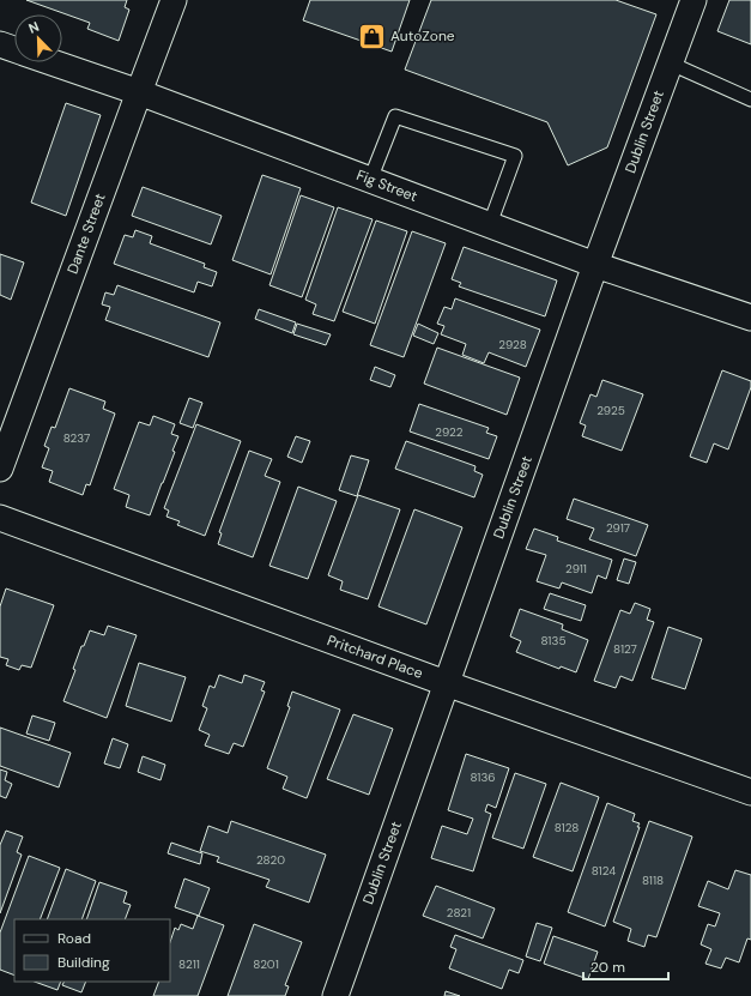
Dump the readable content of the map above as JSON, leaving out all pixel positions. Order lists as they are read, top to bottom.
{
  "streets": {
    "street": [
      "Dublin Street",
      "Fig Street",
      "Dante Street",
      "Pritchard Place"
    ]
  },
  "crossings": [
    ["Dublin Street", "Fig Street"],
    ["Dublin Street", "Pritchard Place"],
    ["Fig Street", "Dante Street"]
  ],
  "places": {
    "shop": ["AutoZone"]
  },
  "house_numbers": [
    "2928",
    "2925",
    "2922",
    "8237",
    "2917",
    "2911",
    "8135",
    "8127",
    "8136",
    "8128",
    "2820",
    "8124",
    "8118",
    "2821",
    "8211",
    "8201"
  ],
  "legend": ["Road", "Building"],
  "scale_bar": "20 m",
  "north": "top left"
}
